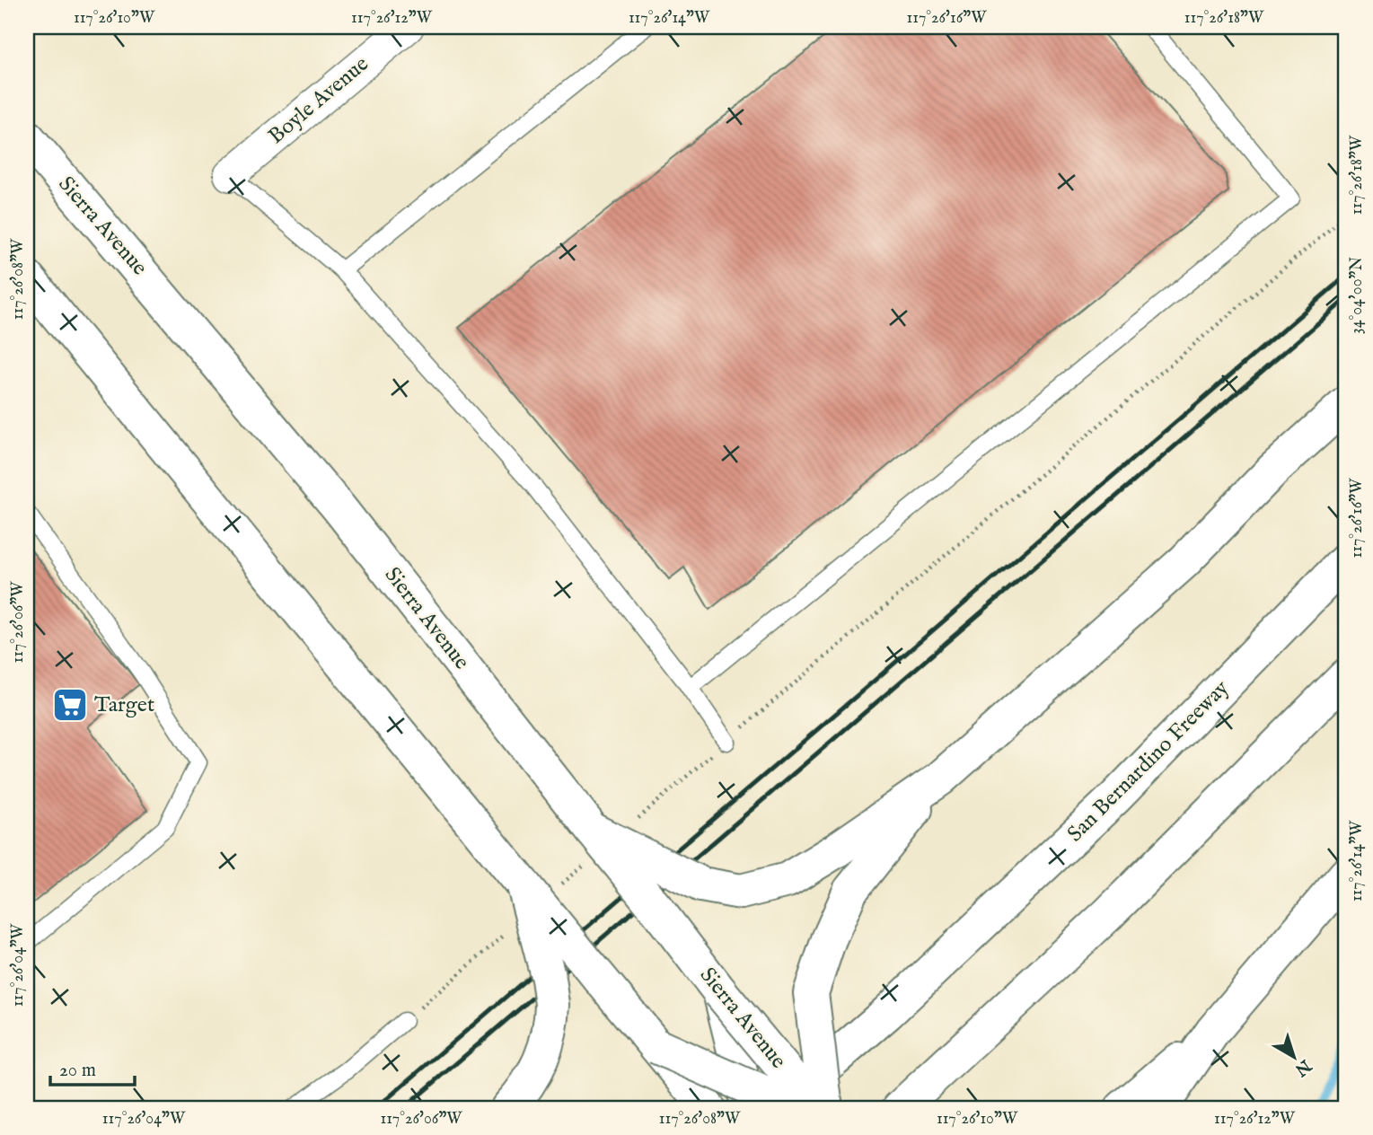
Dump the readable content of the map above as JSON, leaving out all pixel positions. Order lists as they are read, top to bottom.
{
  "streets": {
    "main road": ["Sierra Avenue", "San Bernardino Freeway"],
    "street": ["Boyle Avenue"]
  },
  "places": {
    "supermarket": ["Target"]
  },
  "scale_bar": "20 m",
  "north": "bottom right",
  "coordinates": [
    "117°26'10\"W",
    "117°26'12\"W",
    "117°26'14\"W",
    "117°26'16\"W",
    "117°26'18\"W",
    "117°26'08\"W",
    "34°04'00\"N",
    "117°26'06\"W",
    "117°26'04\"W"
  ]
}
